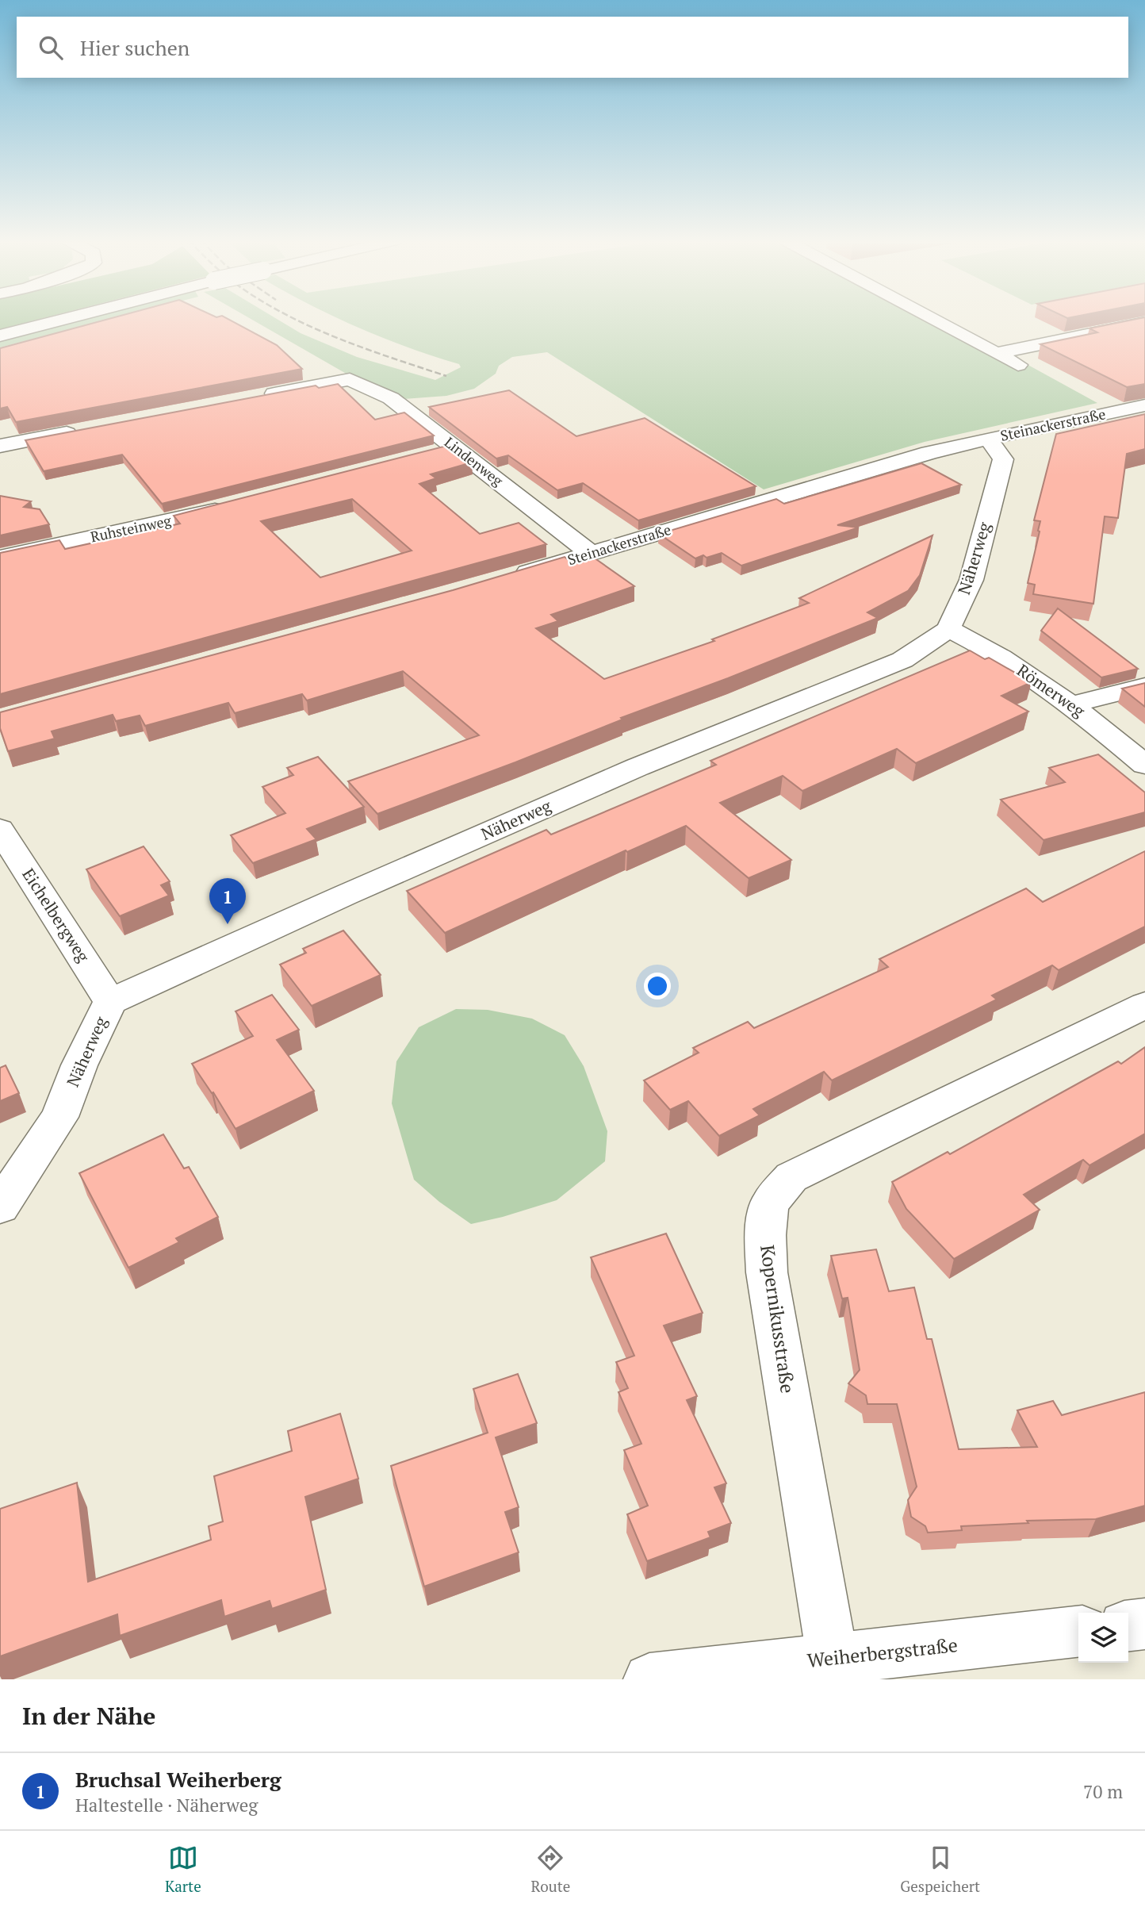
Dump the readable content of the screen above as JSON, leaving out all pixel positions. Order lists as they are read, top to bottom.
{
  "streets": {
    "street": [
      "Steinackerstraße",
      "Lindenweg",
      "Ruhsteinweg",
      "Näherweg",
      "Römerweg",
      "Eichelbergweg",
      "Kopernikusstraße",
      "Weiherbergstraße"
    ]
  },
  "crossings": [
    ["Steinackerstraße", "Lindenweg"],
    ["Steinackerstraße", "Näherweg"],
    ["Näherweg", "Römerweg"],
    ["Näherweg", "Eichelbergweg"],
    ["Kopernikusstraße", "Weiherbergstraße"]
  ],
  "page": {
    "search": "Hier suchen",
    "pins": "1",
    "heading": "In der Nähe",
    "list": [
      {
        "mark": "1",
        "name": "Bruchsal Weiherberg",
        "note": "Haltestelle · Näherweg",
        "value": "70 m"
      }
    ],
    "nav": ["Karte", "Route", "Gespeichert"]
  }
}
